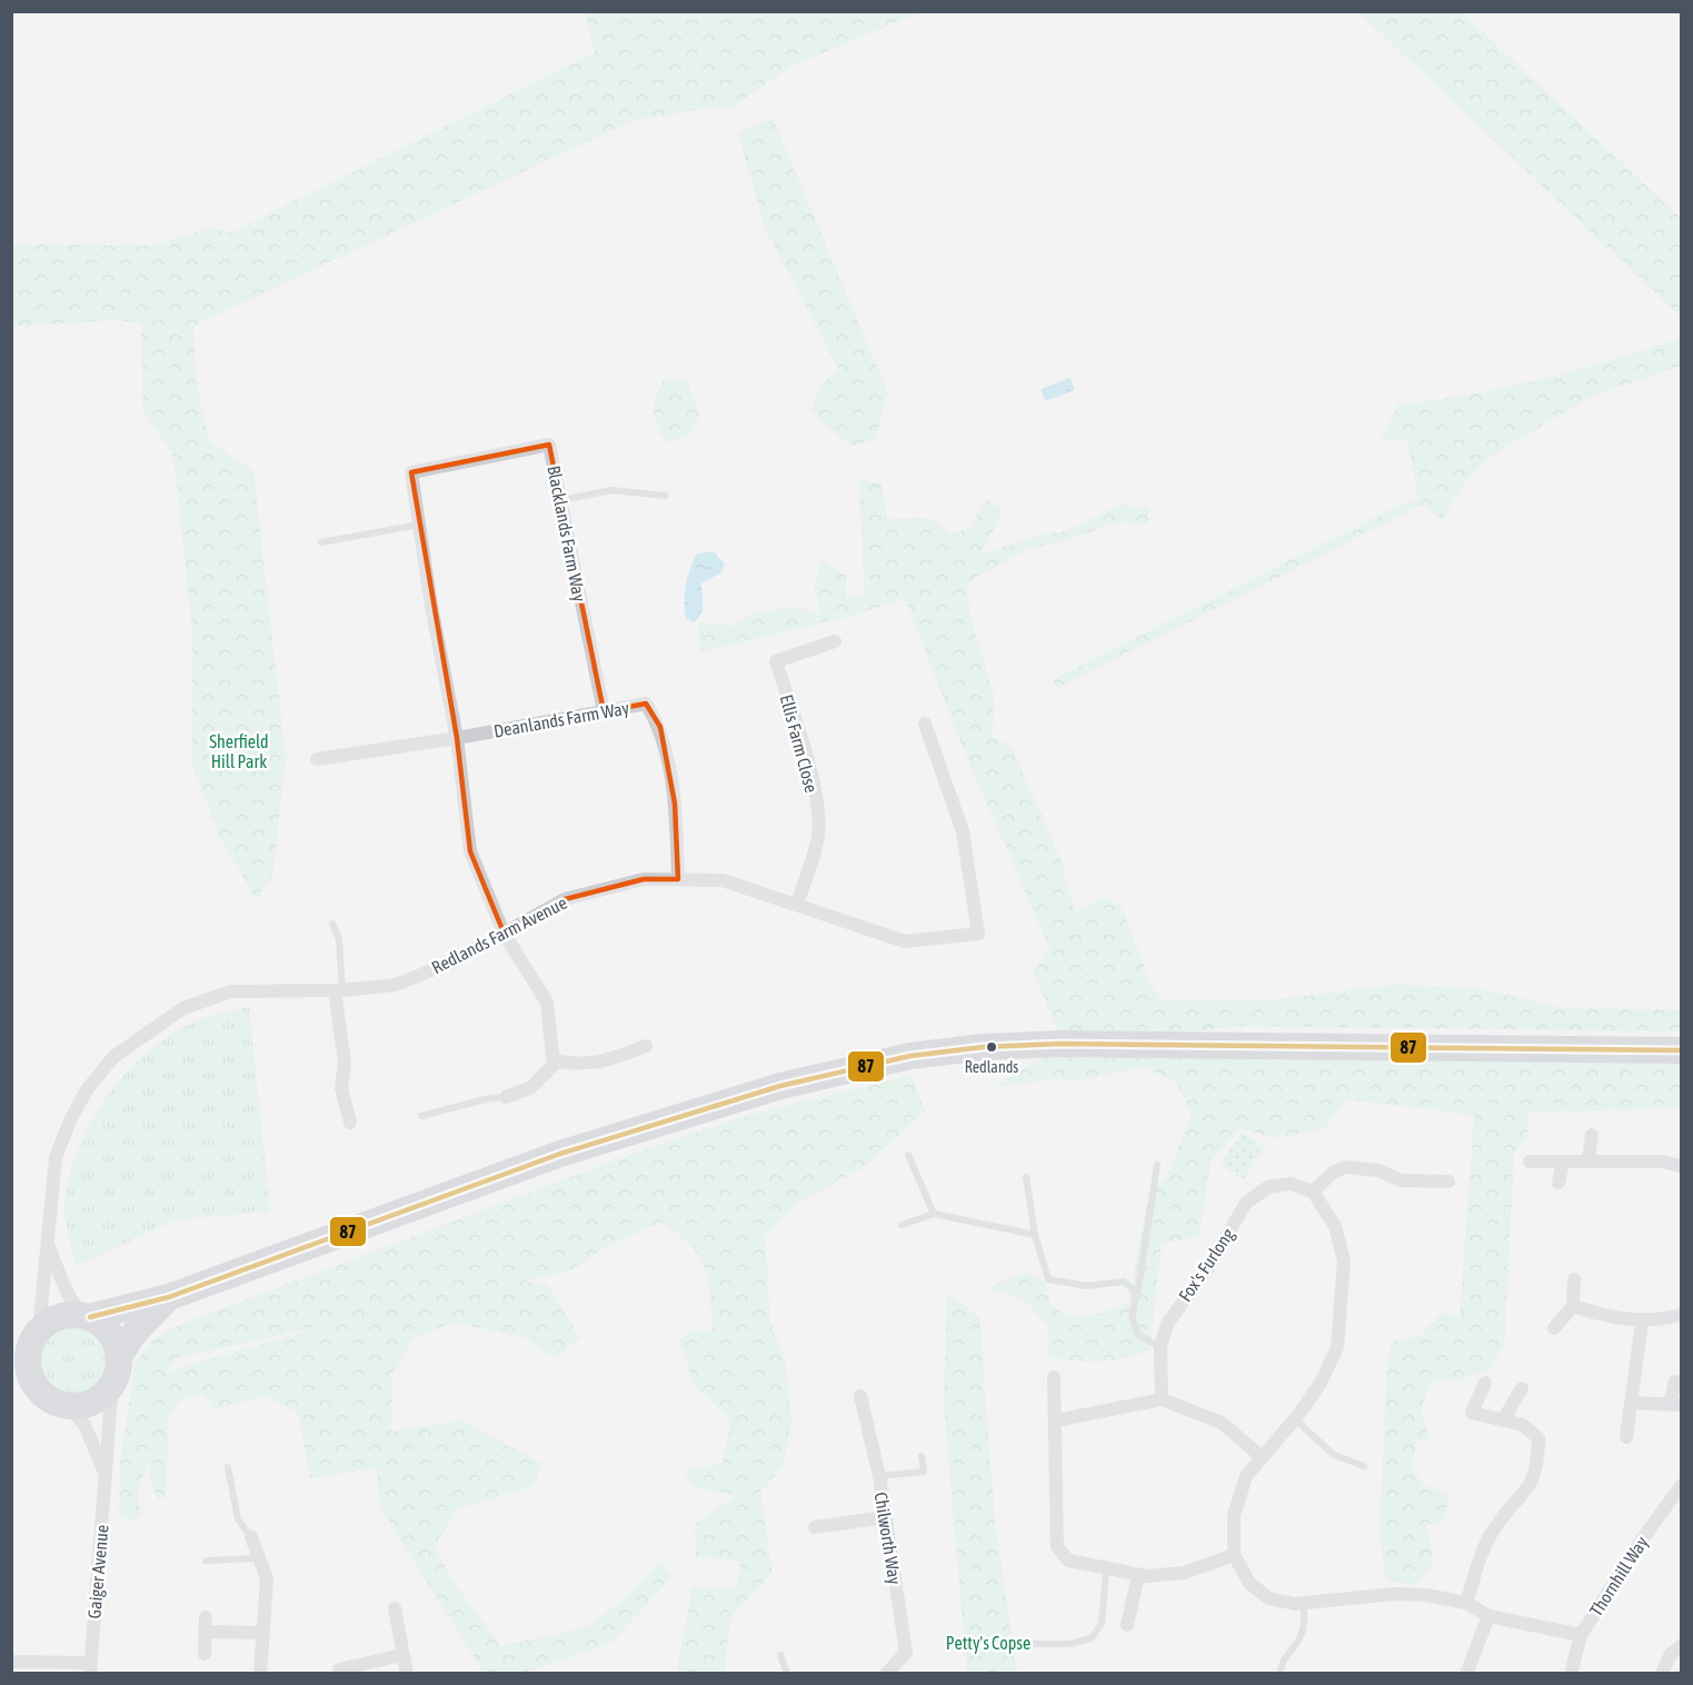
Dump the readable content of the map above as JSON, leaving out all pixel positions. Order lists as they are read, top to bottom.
{
  "streets": {
    "street": [
      "Blacklands Farm Way",
      "Deanlands Farm Way",
      "Ellis Farm Close",
      "Redlands Farm Avenue",
      "Fox's Furlong",
      "Chilworth Way",
      "Gaiger Avenue",
      "Thornhill Way"
    ]
  },
  "crossings": [
    ["Blacklands Farm Way", "Deanlands Farm Way"],
    ["Blacklands Farm Way", "Redlands Farm Avenue"],
    ["Deanlands Farm Way", "Redlands Farm Avenue"],
    ["Ellis Farm Close", "Redlands Farm Avenue"],
    ["Redlands Farm Avenue", "Gaiger Avenue"]
  ],
  "parks": ["Sherfield Hill Park", "Petty's Copse"],
  "places": ["Redlands"],
  "lines": ["transit line 87"]
}
